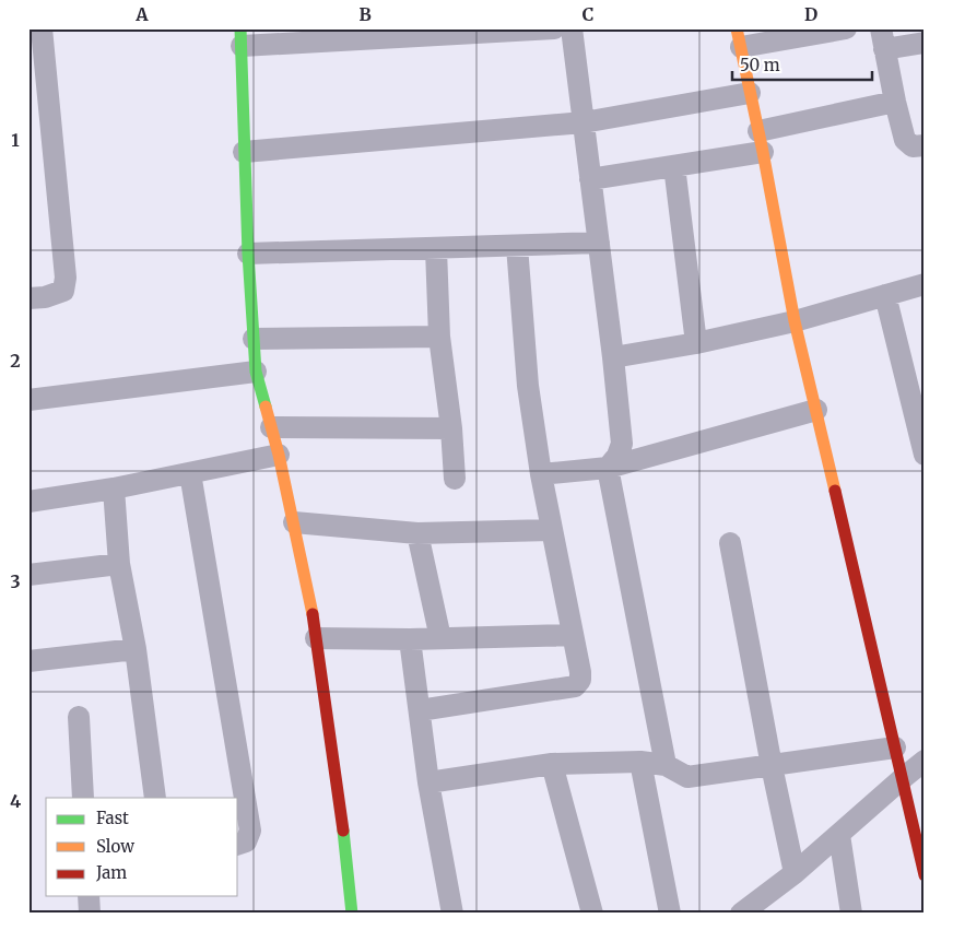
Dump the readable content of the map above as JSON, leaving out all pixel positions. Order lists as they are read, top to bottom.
{
  "legend": ["Fast", "Slow", "Jam"],
  "scale_bar": "50 m",
  "grid": {
    "columns": [
      "A",
      "B",
      "C",
      "D"
    ],
    "rows": [
      "1",
      "2",
      "3",
      "4"
    ]
  }
}
